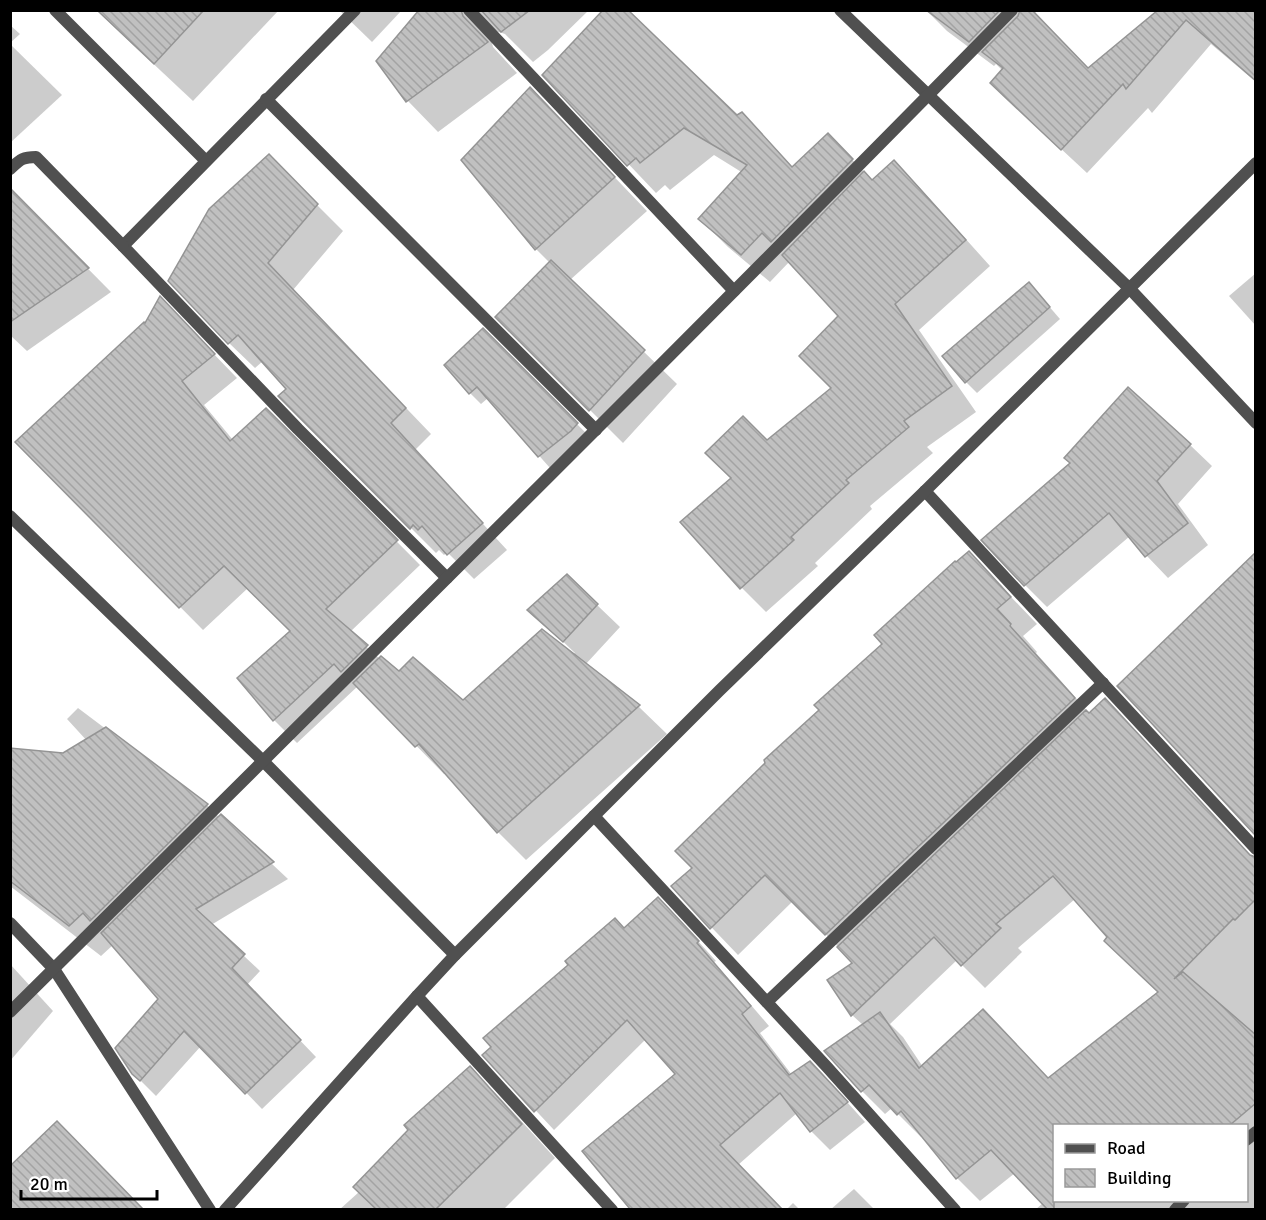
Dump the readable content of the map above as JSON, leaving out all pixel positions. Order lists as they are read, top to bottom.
{
  "legend": ["Road", "Building"],
  "scale_bar": "20 m"
}
